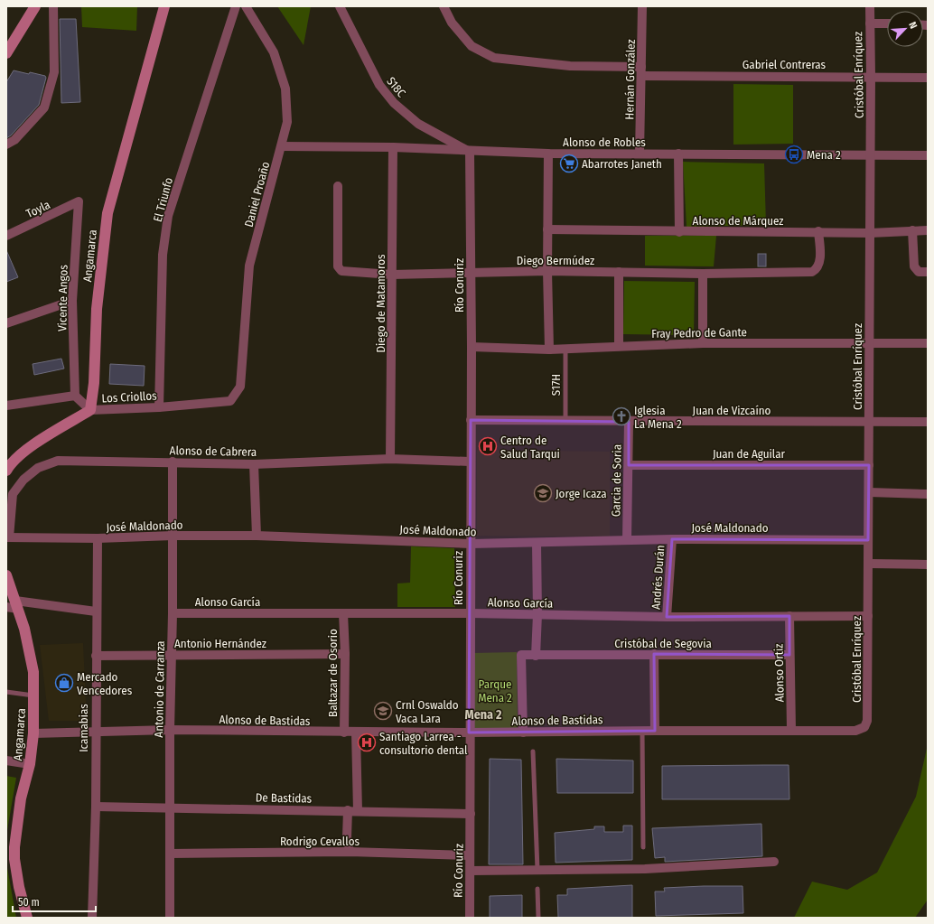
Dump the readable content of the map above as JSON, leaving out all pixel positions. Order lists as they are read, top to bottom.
{
  "streets": {
    "street": [
      "Gabriel Contreras",
      "Cristóbal Enríquez",
      "Hernán González",
      "S18C",
      "Alonso de Robles",
      "Daniel Proaño",
      "El Triunfo",
      "Toyla",
      "Alonso de Márquez",
      "Angamarca",
      "Diego Bermúdez",
      "Río Conuriz",
      "Vicente Angos",
      "Diego de Matamoros",
      "Fray Pedro de Gante",
      "Los Criollos",
      "Juan de Vizcaíno",
      "Alonso de Cabrera",
      "Juan de Aguilar",
      "Garcia de Soria",
      "José Maldonado",
      "Andrés Durán",
      "Alonso García",
      "Antonio Hernández",
      "Cristóbal de Segovia",
      "Baltazar de Osorio",
      "Alonso Ortiz",
      "Antonio de Carranza",
      "Alonso de Bastidas",
      "Icamabias",
      "De Bastidas",
      "Rodrigo Cevallos"
    ],
    "lane": ["S17H"]
  },
  "crossings": [
    ["Gabriel Contreras", "Cristóbal Enríquez"],
    ["Gabriel Contreras", "Hernán González"],
    ["Cristóbal Enríquez", "Alonso de Robles"],
    ["Cristóbal Enríquez", "Alonso de Márquez"],
    ["Cristóbal Enríquez", "Fray Pedro de Gante"],
    ["Cristóbal Enríquez", "Juan de Vizcaíno"],
    ["Cristóbal Enríquez", "Juan de Aguilar"],
    ["Cristóbal Enríquez", "José Maldonado"],
    ["Cristóbal Enríquez", "Alonso García"],
    ["Cristóbal Enríquez", "Alonso de Bastidas"],
    ["Hernán González", "Alonso de Robles"],
    ["S18C", "Alonso de Robles"],
    ["S18C", "Río Conuriz"],
    ["Alonso de Robles", "Daniel Proaño"],
    ["Alonso de Robles", "Río Conuriz"],
    ["Alonso de Robles", "Diego de Matamoros"],
    ["Daniel Proaño", "Los Criollos"],
    ["El Triunfo", "Los Criollos"],
    ["Toyla", "Vicente Angos"],
    ["Alonso de Márquez", "Diego Bermúdez"],
    ["Angamarca", "Los Criollos"],
    ["Angamarca", "Alonso de Bastidas"],
    ["Diego Bermúdez", "Río Conuriz"],
    ["Diego Bermúdez", "Diego de Matamoros"],
    ["Río Conuriz", "Fray Pedro de Gante"],
    ["Río Conuriz", "Juan de Vizcaíno"],
    ["Río Conuriz", "Alonso de Cabrera"],
    ["Río Conuriz", "José Maldonado"],
    ["Río Conuriz", "Alonso García"],
    ["Río Conuriz", "Alonso de Bastidas"],
    ["Río Conuriz", "De Bastidas"],
    ["Río Conuriz", "Rodrigo Cevallos"],
    ["Vicente Angos", "Los Criollos"],
    ["Diego de Matamoros", "Alonso de Cabrera"],
    ["Fray Pedro de Gante", "S17H"],
    ["S17H", "Juan de Vizcaíno"],
    ["Juan de Vizcaíno", "Garcia de Soria"],
    ["Alonso de Cabrera", "José Maldonado"],
    ["Alonso de Cabrera", "Antonio de Carranza"],
    ["Juan de Aguilar", "Garcia de Soria"],
    ["Garcia de Soria", "José Maldonado"],
    ["José Maldonado", "Andrés Durán"],
    ["José Maldonado", "Antonio de Carranza"],
    ["José Maldonado", "Icamabias"],
    ["Andrés Durán", "Alonso García"],
    ["Alonso García", "Baltazar de Osorio"],
    ["Alonso García", "Alonso Ortiz"],
    ["Alonso García", "Antonio de Carranza"],
    ["Antonio Hernández", "Baltazar de Osorio"],
    ["Antonio Hernández", "Antonio de Carranza"],
    ["Antonio Hernández", "Icamabias"],
    ["Cristóbal de Segovia", "Alonso Ortiz"],
    ["Cristóbal de Segovia", "Alonso de Bastidas"],
    ["Baltazar de Osorio", "Alonso de Bastidas"],
    ["Alonso Ortiz", "Alonso de Bastidas"],
    ["Antonio de Carranza", "Alonso de Bastidas"],
    ["Antonio de Carranza", "De Bastidas"],
    ["Antonio de Carranza", "Rodrigo Cevallos"],
    ["Alonso de Bastidas", "Icamabias"],
    ["Icamabias", "De Bastidas"]
  ],
  "districts": ["Mena 2"],
  "parks": ["Parque Mena 2"],
  "places": {
    "bus stop": ["Mena 2"],
    "supermarket": ["Abarrotes Janeth"],
    "church": ["Iglesia La Mena 2"],
    "hospital": ["Centro de Salud Tarqui", "Santiago Larrea - consultorio dental"],
    "school or university": ["Jorge Icaza", "Crnl Oswaldo Vaca Lara"],
    "shop": ["Mercado Vencedores"]
  },
  "scale_bar": "50 m",
  "north": "top right"
}
